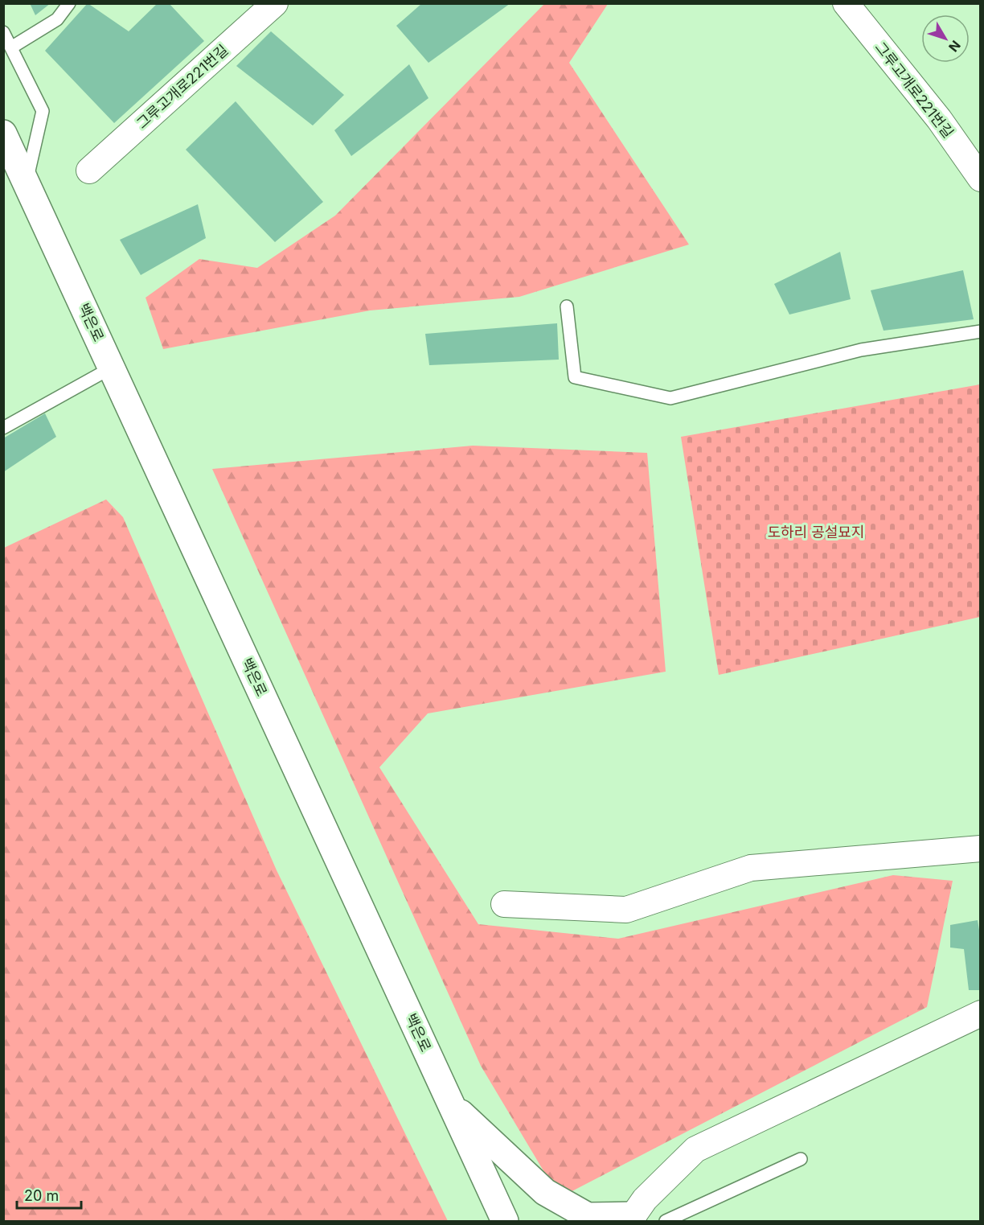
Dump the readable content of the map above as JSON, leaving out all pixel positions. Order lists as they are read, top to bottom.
{
  "streets": {
    "main road": ["백은로"],
    "street": ["그루고개로221번길"]
  },
  "parks": ["도하리 공설묘지"],
  "scale_bar": "20 m",
  "north": "bottom right"
}
